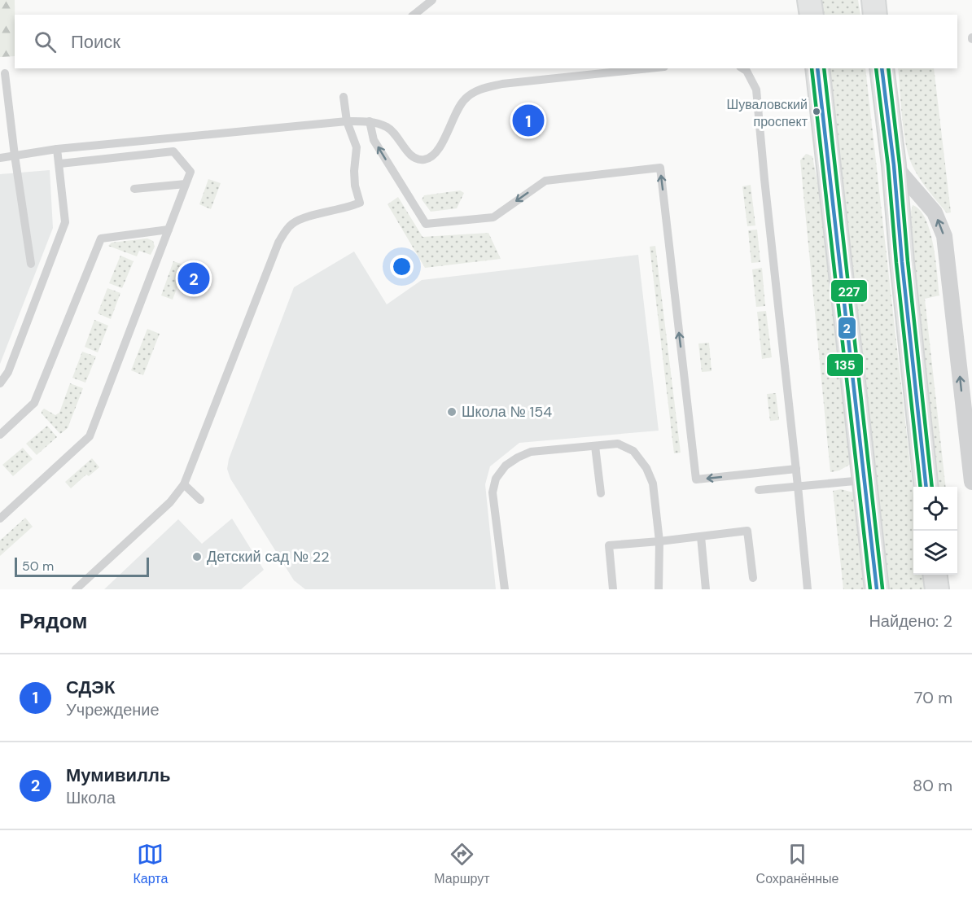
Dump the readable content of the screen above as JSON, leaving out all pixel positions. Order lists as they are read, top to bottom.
{
  "places": ["Шуваловский проспект", "Школа № 154", "Детский сад № 22"],
  "lines": ["transit line 2", "transit line 135", "transit line 227"],
  "scale_bar": "50 m",
  "page": {
    "search": "Поиск",
    "pins": ["1", "2"],
    "scale": "50 m",
    "heading": ["Рядом", "Найдено: 2"],
    "list": [
      {
        "mark": "1",
        "name": "СДЭК",
        "note": "Учреждение",
        "value": "70 m"
      },
      {
        "mark": "2",
        "name": "Мумивилль",
        "note": "Школа",
        "value": "80 m"
      }
    ],
    "nav": ["Карта", "Маршрут", "Сохранённые"]
  }
}
